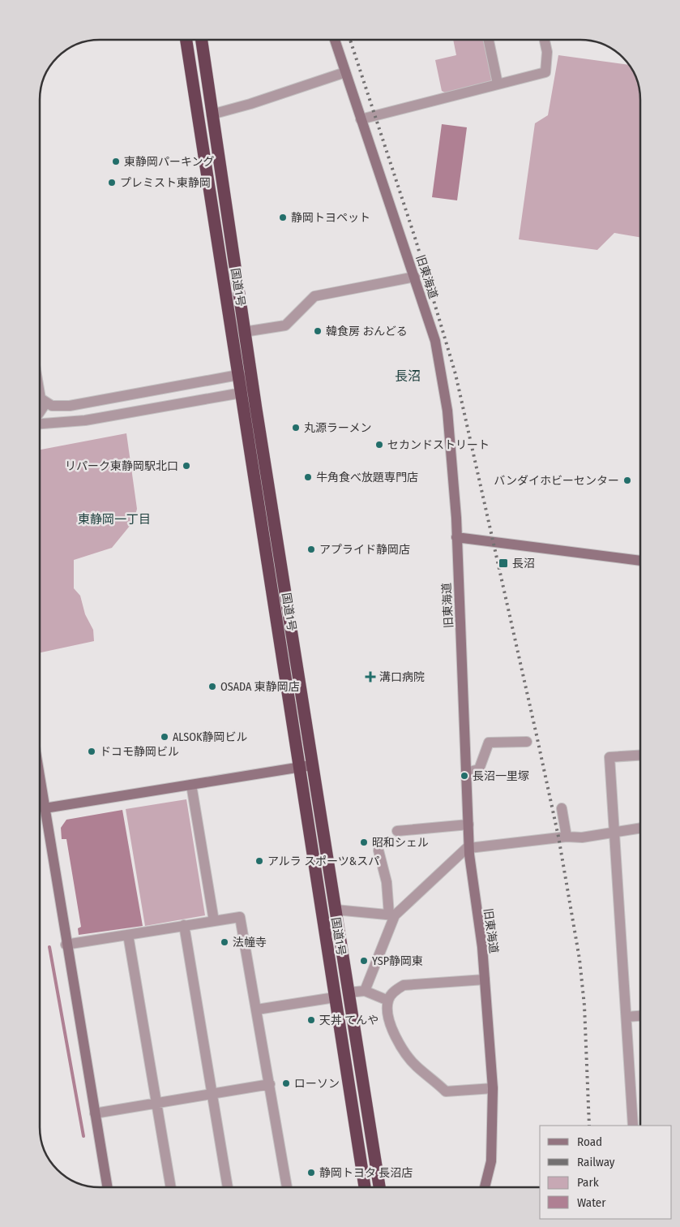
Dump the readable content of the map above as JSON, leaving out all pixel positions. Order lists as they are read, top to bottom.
{
  "streets": {
    "highway": ["国道1号"],
    "street": ["旧東海道"]
  },
  "districts": ["長沼", "東静岡一丁目"],
  "places": {
    "other": [
      "東静岡パーキング",
      "プレミスト東静岡",
      "静岡トヨペット",
      "韓食房 おんどる",
      "丸源ラーメン",
      "セカンドストリート",
      "リパーク東静岡駅北口",
      "牛角食べ放題専門店",
      "バンダイホビーセンター",
      "アプライド静岡店",
      "OSADA 東静岡店",
      "ALSOK静岡ビル",
      "ドコモ静岡ビル",
      "長沼一里塚",
      "昭和シェル",
      "アルラ スポーツ&スパ",
      "法幢寺",
      "YSP静岡東",
      "天丼 てんや",
      "ローソン",
      "静岡トヨタ 長沼店"
    ],
    "transit": ["長沼"],
    "health": ["溝口病院"]
  },
  "legend": [
    "Road",
    "Railway",
    "Park",
    "Water"
  ]
}
